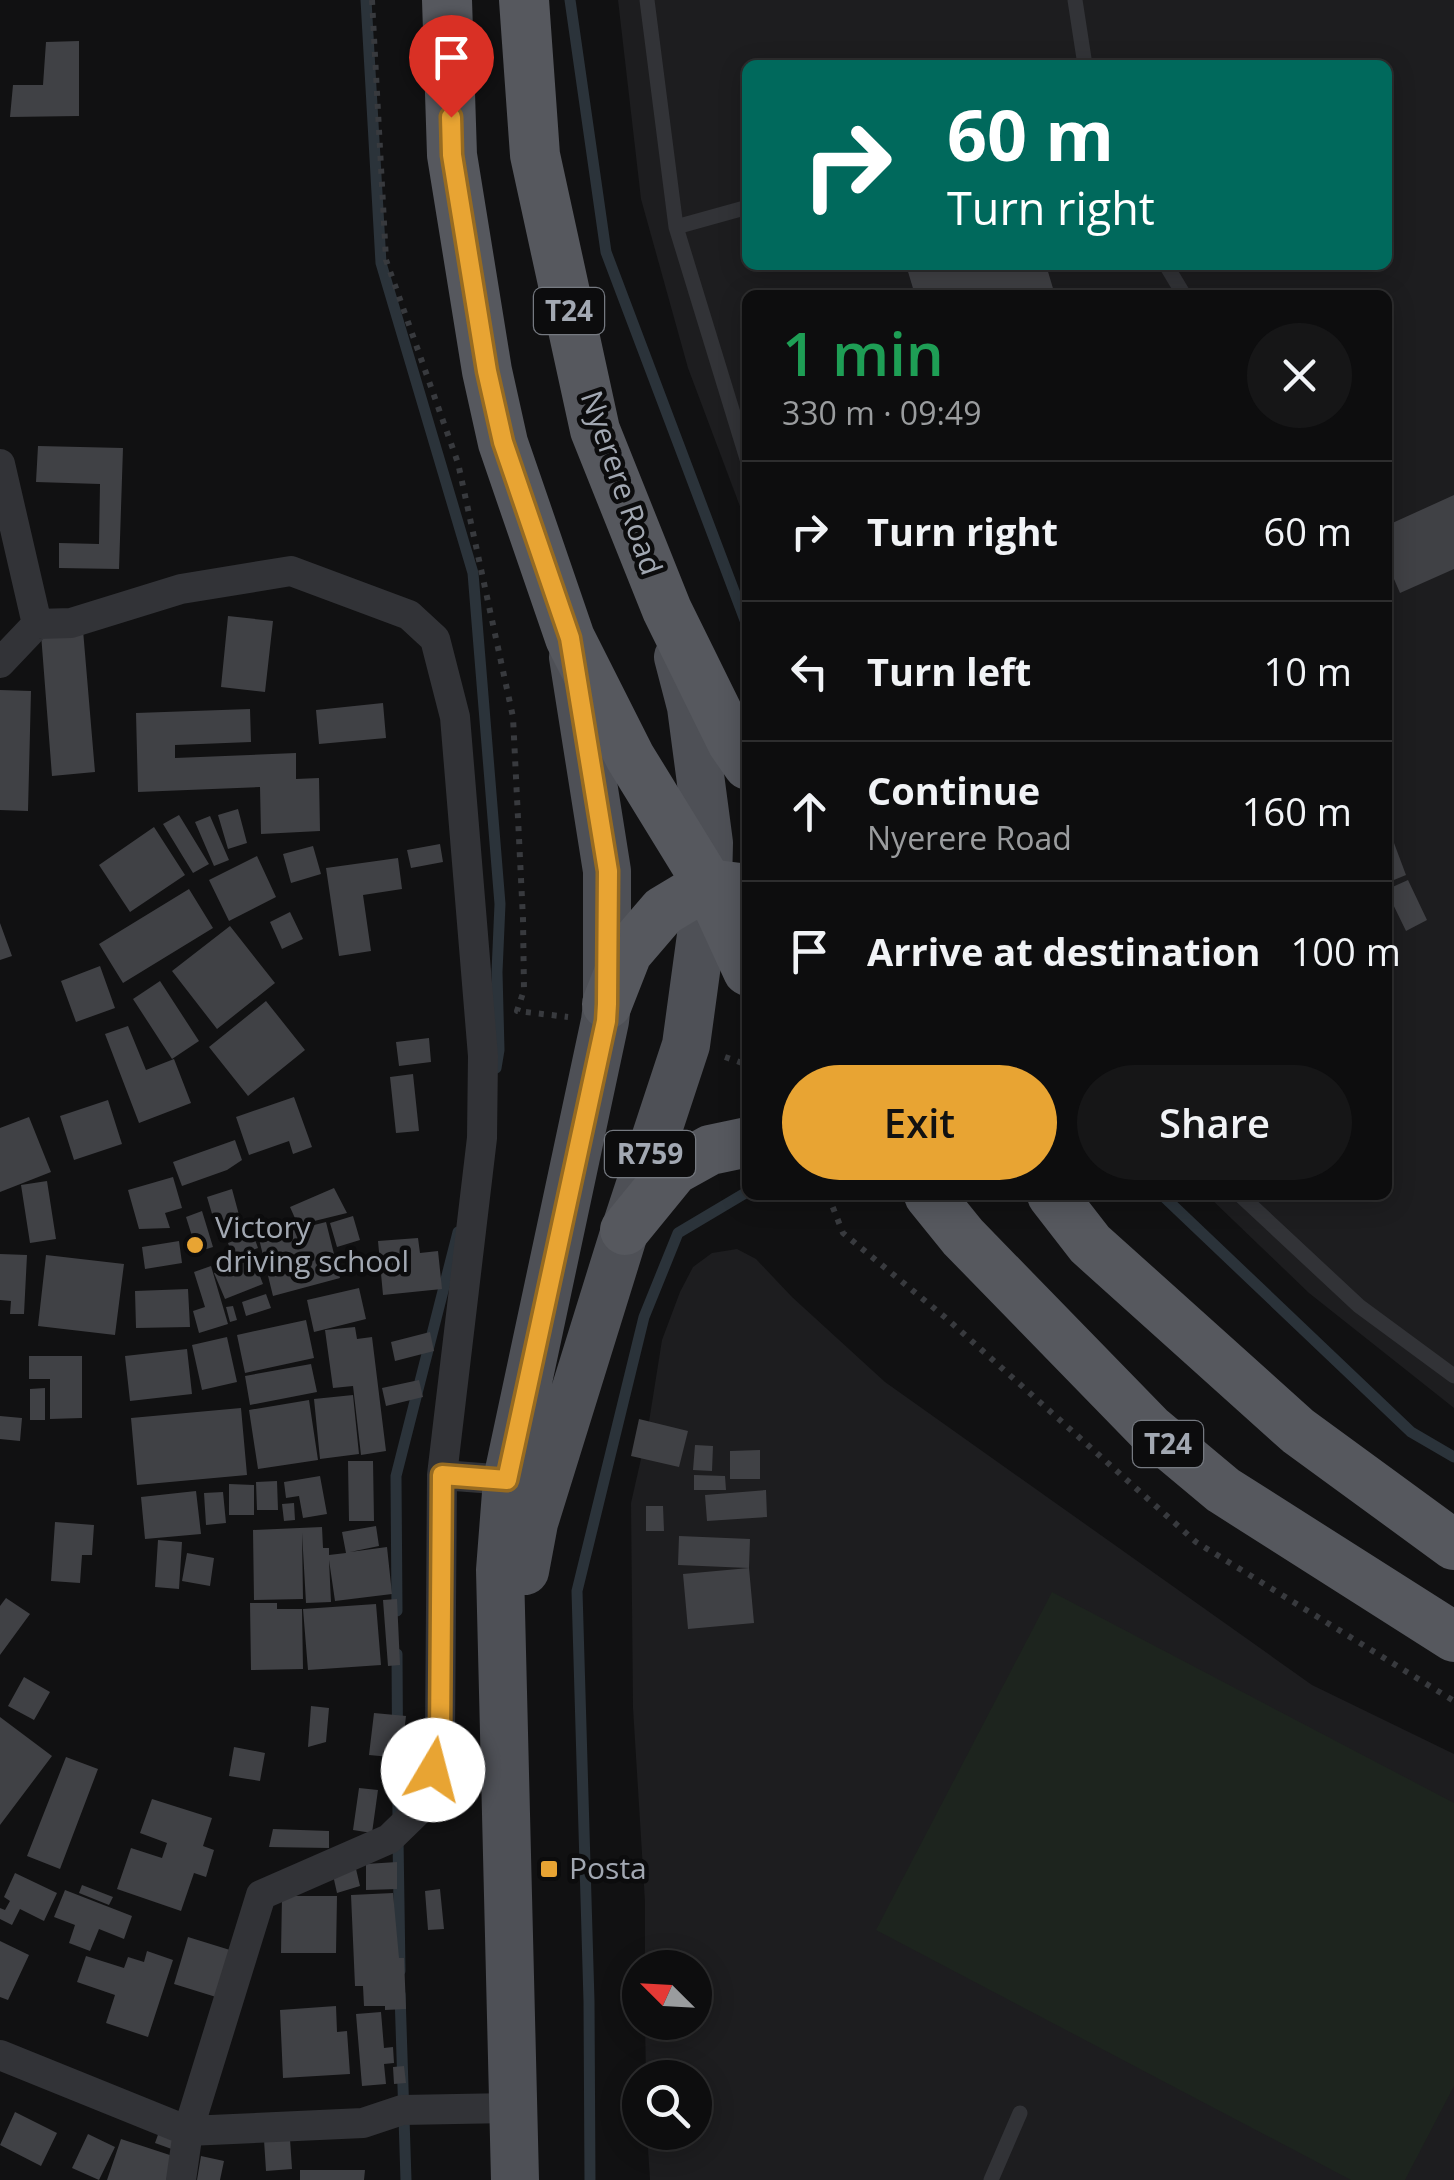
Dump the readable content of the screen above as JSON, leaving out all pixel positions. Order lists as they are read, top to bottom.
{
  "streets": {
    "highway": ["T24", "Nyerere Road"],
    "main road": ["R759"]
  },
  "crossings": [
    ["T24", "Nyerere Road"],
    ["T24", "R759"],
    ["Nyerere Road", "R759"]
  ],
  "places": {
    "other": ["Victory driving school"],
    "transit": ["Posta"]
  },
  "north": "top left",
  "page": {
    "turn": ["60 m", "Turn right"],
    "heading": ["1 min", "330 m · 09:49"],
    "list": [
      {
        "name": "Turn right",
        "value": "60 m"
      },
      {
        "name": "Turn left",
        "value": "10 m"
      },
      {
        "name": "Continue",
        "note": "Nyerere Road",
        "value": "160 m"
      },
      {
        "name": "Arrive at destination",
        "value": "100 m"
      }
    ],
    "buttons": ["Exit", "Share"]
  }
}
